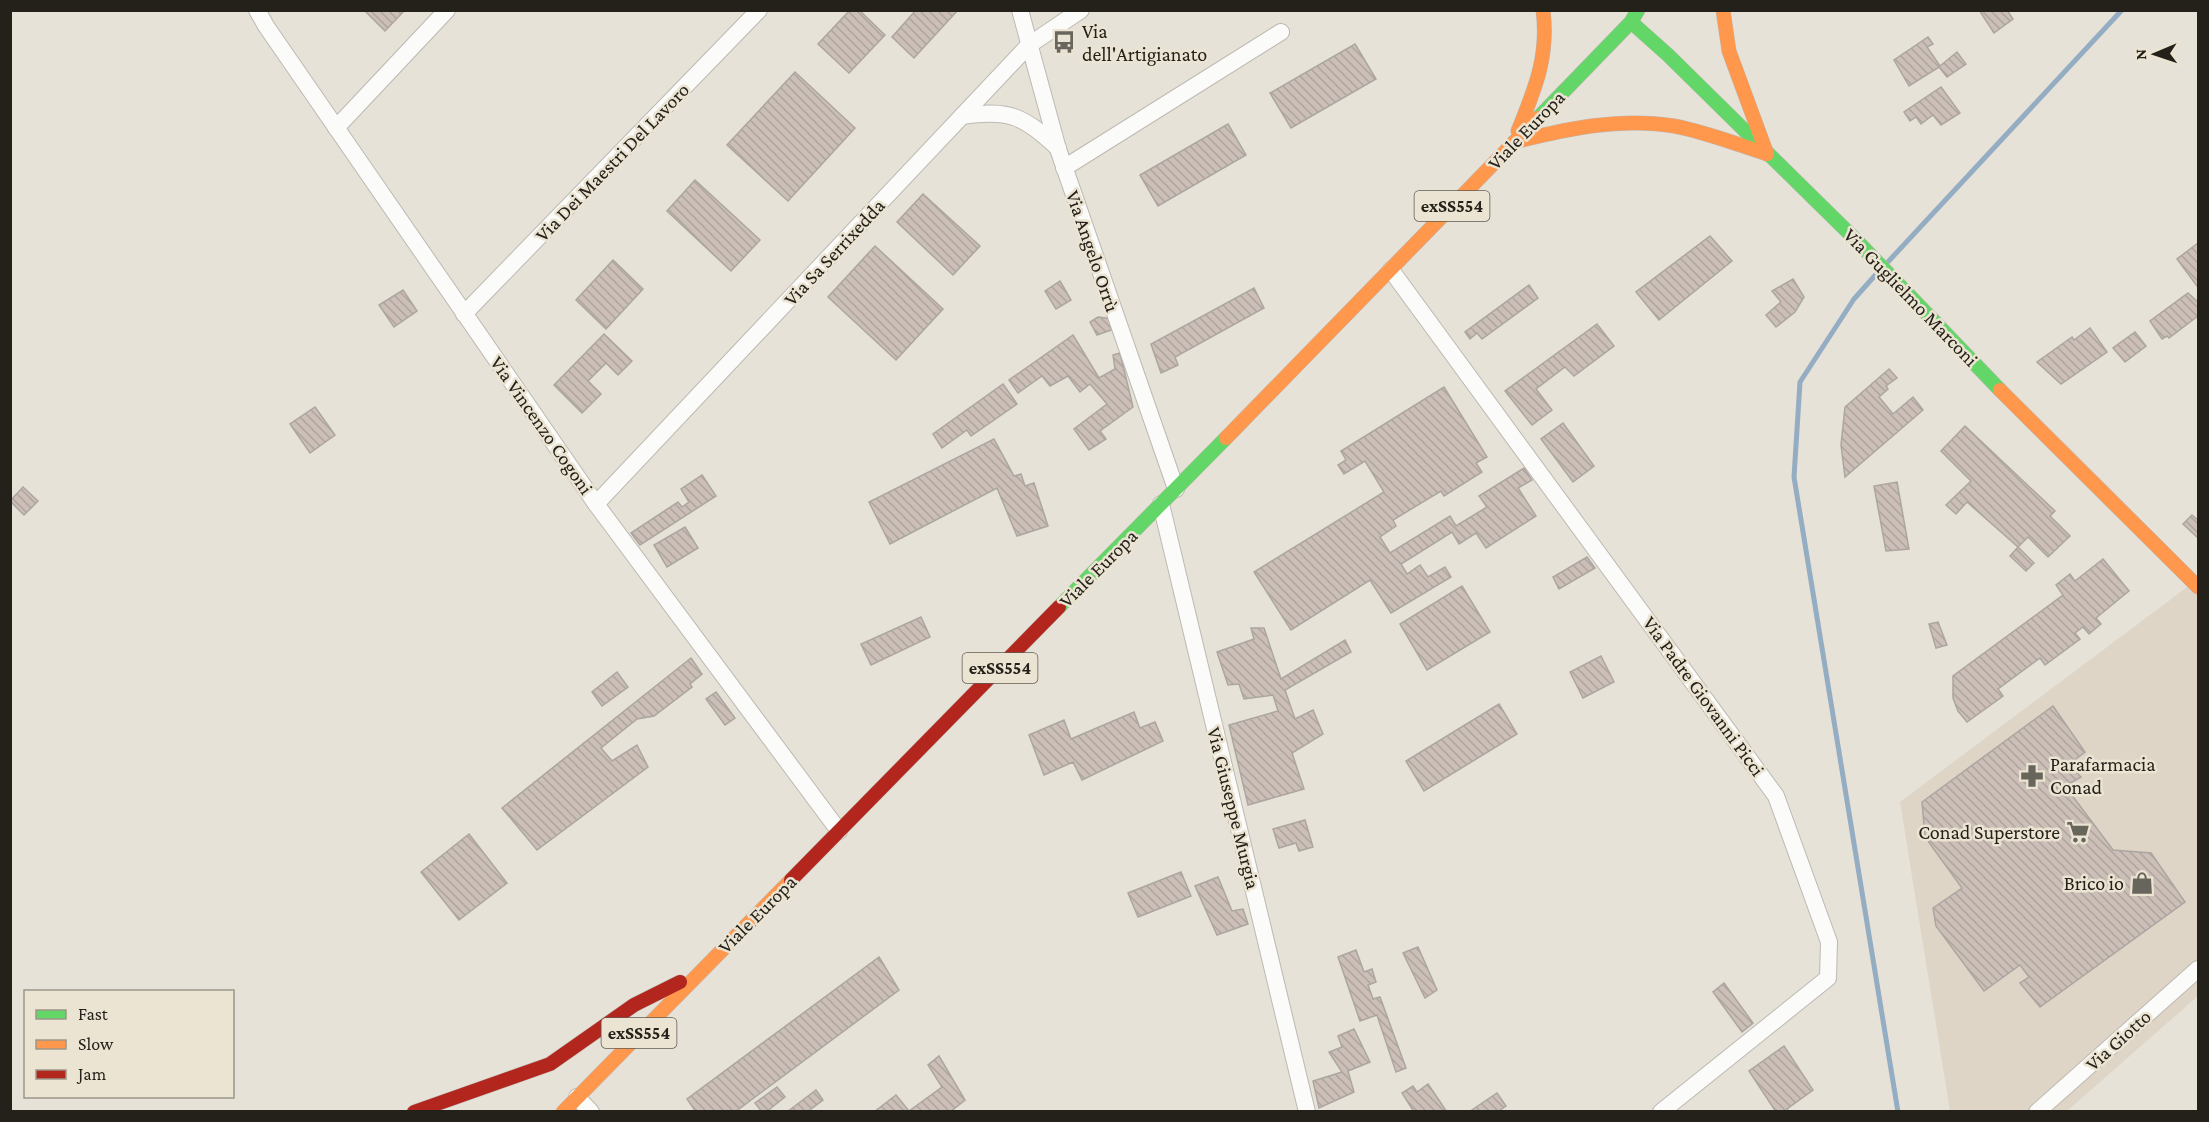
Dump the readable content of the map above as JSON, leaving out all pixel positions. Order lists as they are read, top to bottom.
{
  "streets": {
    "main road": ["Viale Europa", "exSS554", "Via Guglielmo Marconi"],
    "street": [
      "Via Dei Maestri Del Lavoro",
      "Via Angelo Orrù",
      "Via Sa Serrixedda",
      "Via Vincenzo Cogoni",
      "Via Padre Giovanni Picci",
      "Via Giuseppe Murgia",
      "Via Giotto"
    ]
  },
  "crossings": [
    ["Viale Europa", "Via Angelo Orrù"],
    ["Viale Europa", "Via Guglielmo Marconi"],
    ["Viale Europa", "Via Vincenzo Cogoni"],
    ["Viale Europa", "Via Padre Giovanni Picci"],
    ["Viale Europa", "Via Giuseppe Murgia"],
    ["Via Dei Maestri Del Lavoro", "Via Vincenzo Cogoni"],
    ["Via Angelo Orrù", "Via Sa Serrixedda"],
    ["Via Sa Serrixedda", "Via Vincenzo Cogoni"]
  ],
  "places": {
    "bus stop": ["Via dell'Artigianato"],
    "pharmacy": ["Parafarmacia Conad"],
    "supermarket": ["Conad Superstore"],
    "shop": ["Brico io"]
  },
  "legend": ["Fast", "Slow", "Jam"],
  "north": "left"
}
